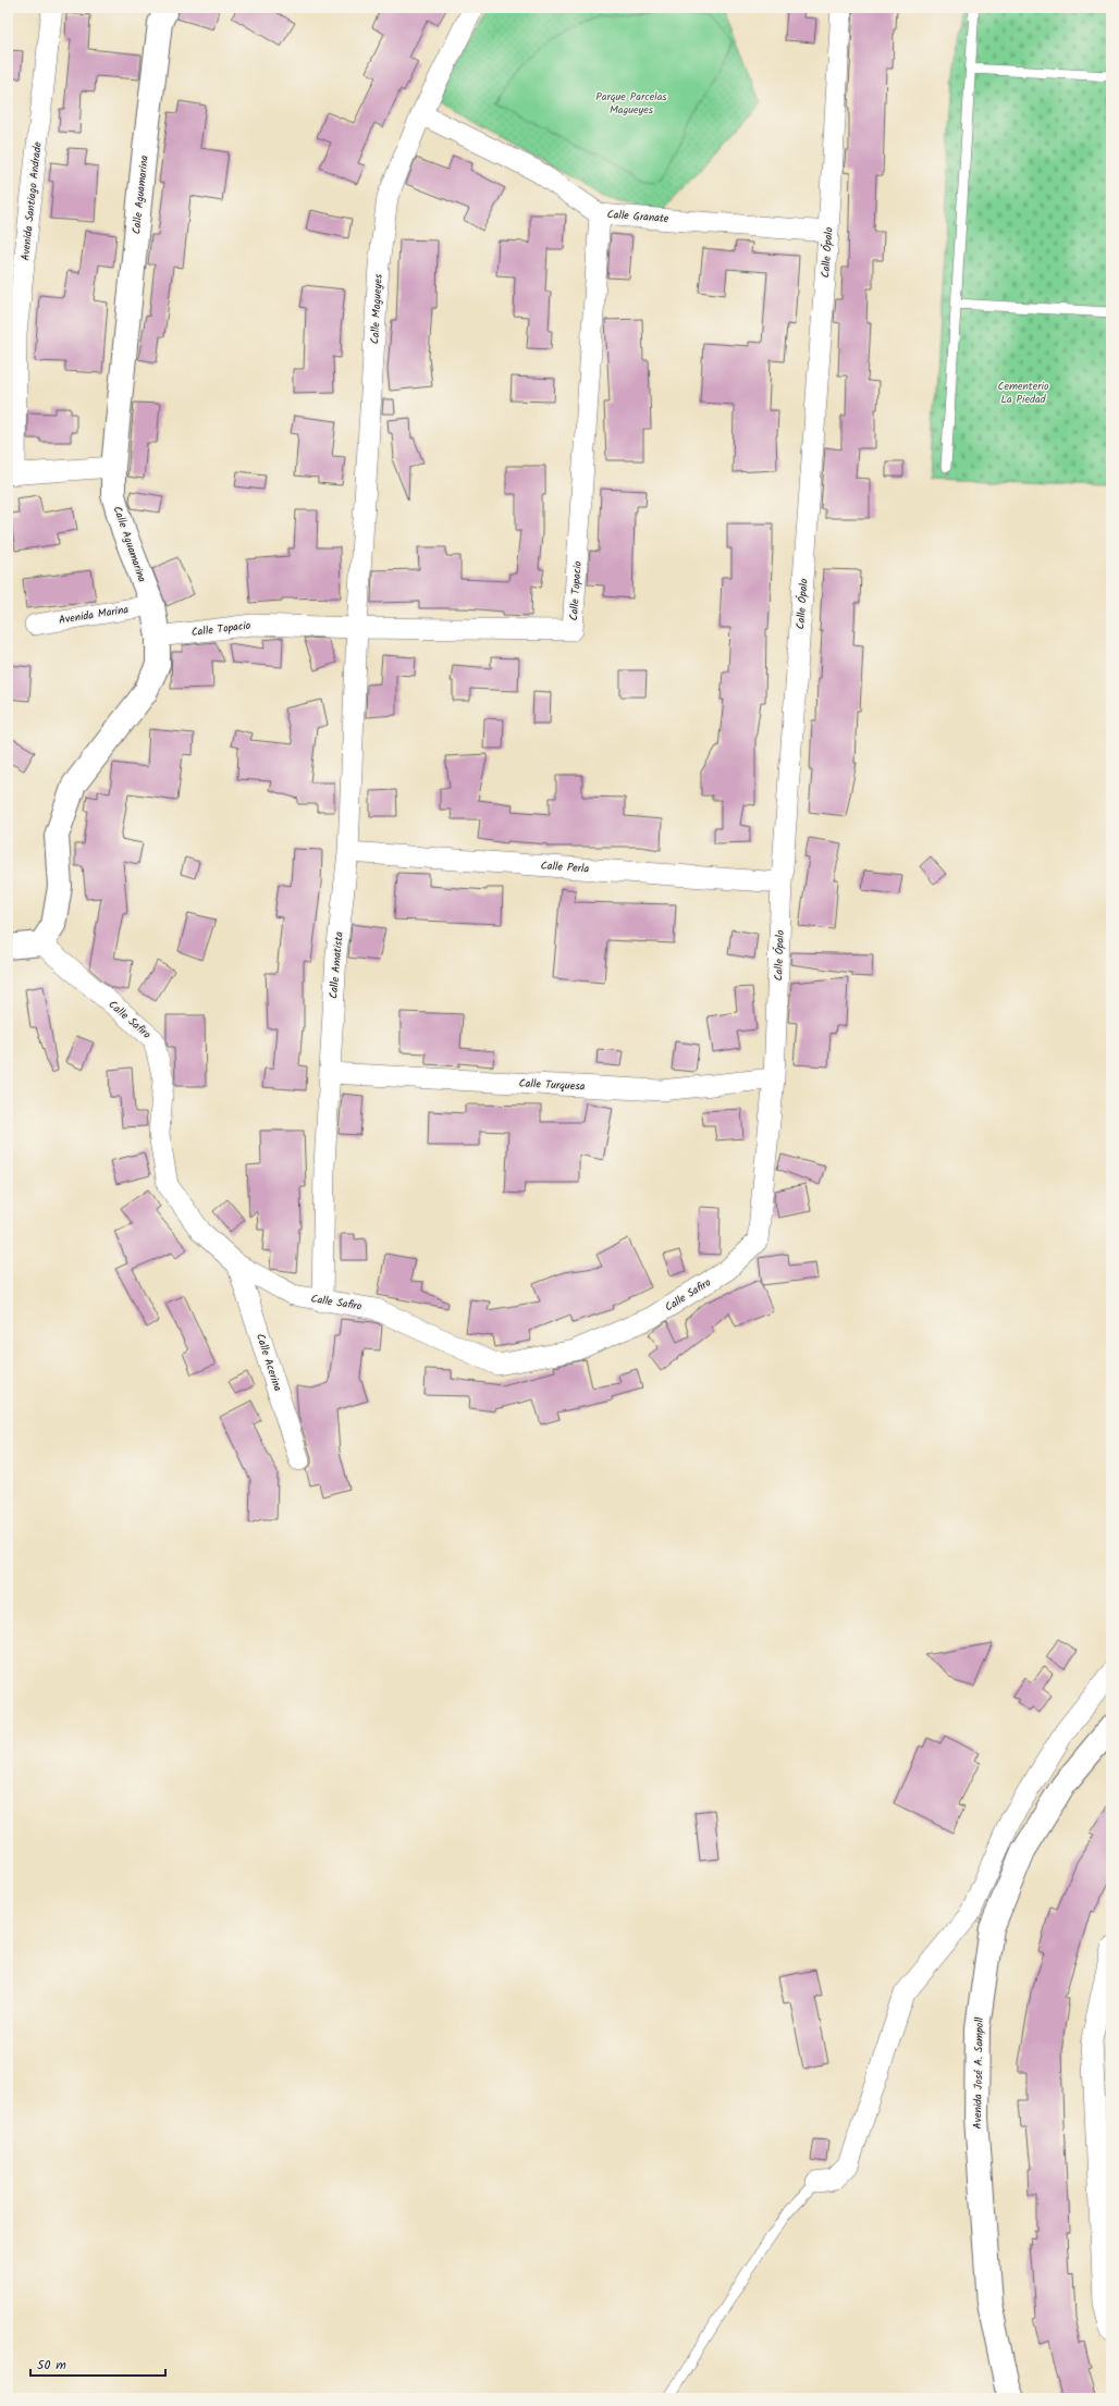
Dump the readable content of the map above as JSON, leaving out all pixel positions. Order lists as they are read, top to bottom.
{
  "streets": {
    "street": [
      "Calle Aguamarina",
      "Avenida Santiago Andrade",
      "Calle Granate",
      "Calle Ópalo",
      "Calle Magueyes",
      "Calle Topacio",
      "Avenida Marina",
      "Calle Perla",
      "Calle Amatista",
      "Calle Safiro",
      "Calle Turquesa",
      "Calle Acerina",
      "Avenida José A. Sampoll"
    ]
  },
  "crossings": [
    ["Calle Aguamarina", "Calle Topacio"],
    ["Calle Aguamarina", "Avenida Marina"],
    ["Calle Aguamarina", "Calle Safiro"],
    ["Calle Granate", "Calle Ópalo"],
    ["Calle Granate", "Calle Magueyes"],
    ["Calle Granate", "Calle Topacio"],
    ["Calle Ópalo", "Calle Perla"],
    ["Calle Ópalo", "Calle Safiro"],
    ["Calle Ópalo", "Calle Turquesa"],
    ["Calle Magueyes", "Calle Topacio"],
    ["Calle Magueyes", "Calle Amatista"],
    ["Calle Topacio", "Calle Amatista"],
    ["Calle Perla", "Calle Amatista"],
    ["Calle Amatista", "Calle Safiro"],
    ["Calle Amatista", "Calle Turquesa"],
    ["Calle Safiro", "Calle Acerina"]
  ],
  "parks": ["Parque Parcelas Magueyes", "Cementerio La Piedad"],
  "scale_bar": "50 m"
}
